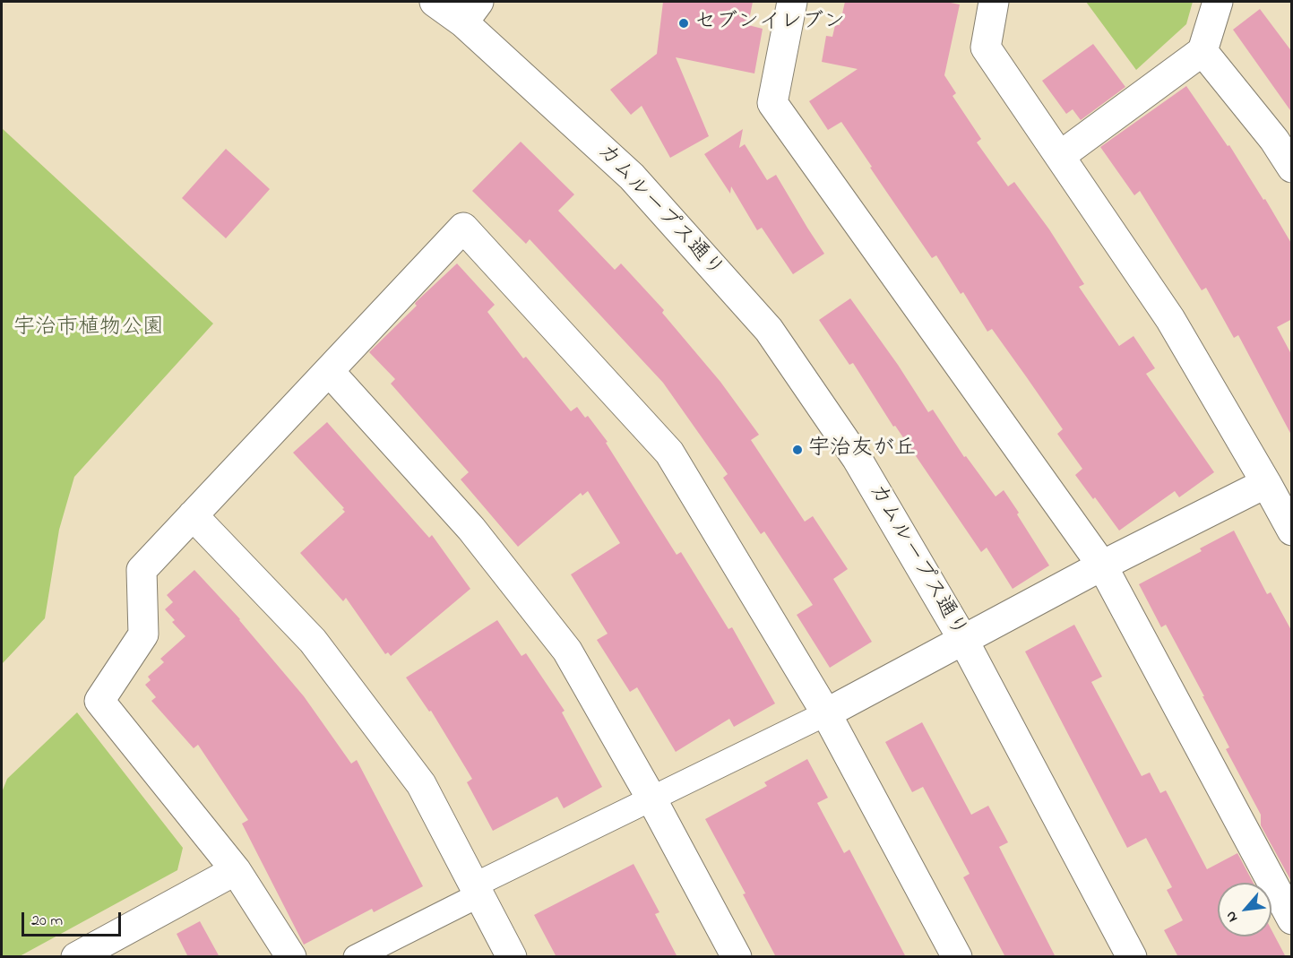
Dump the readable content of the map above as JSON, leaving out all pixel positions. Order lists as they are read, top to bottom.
{
  "streets": {
    "street": ["カムループス通り"]
  },
  "parks": ["宇治市植物公園"],
  "places": ["セブンイレブン", "宇治友が丘"],
  "scale_bar": "20 m",
  "north": "bottom left"
}
